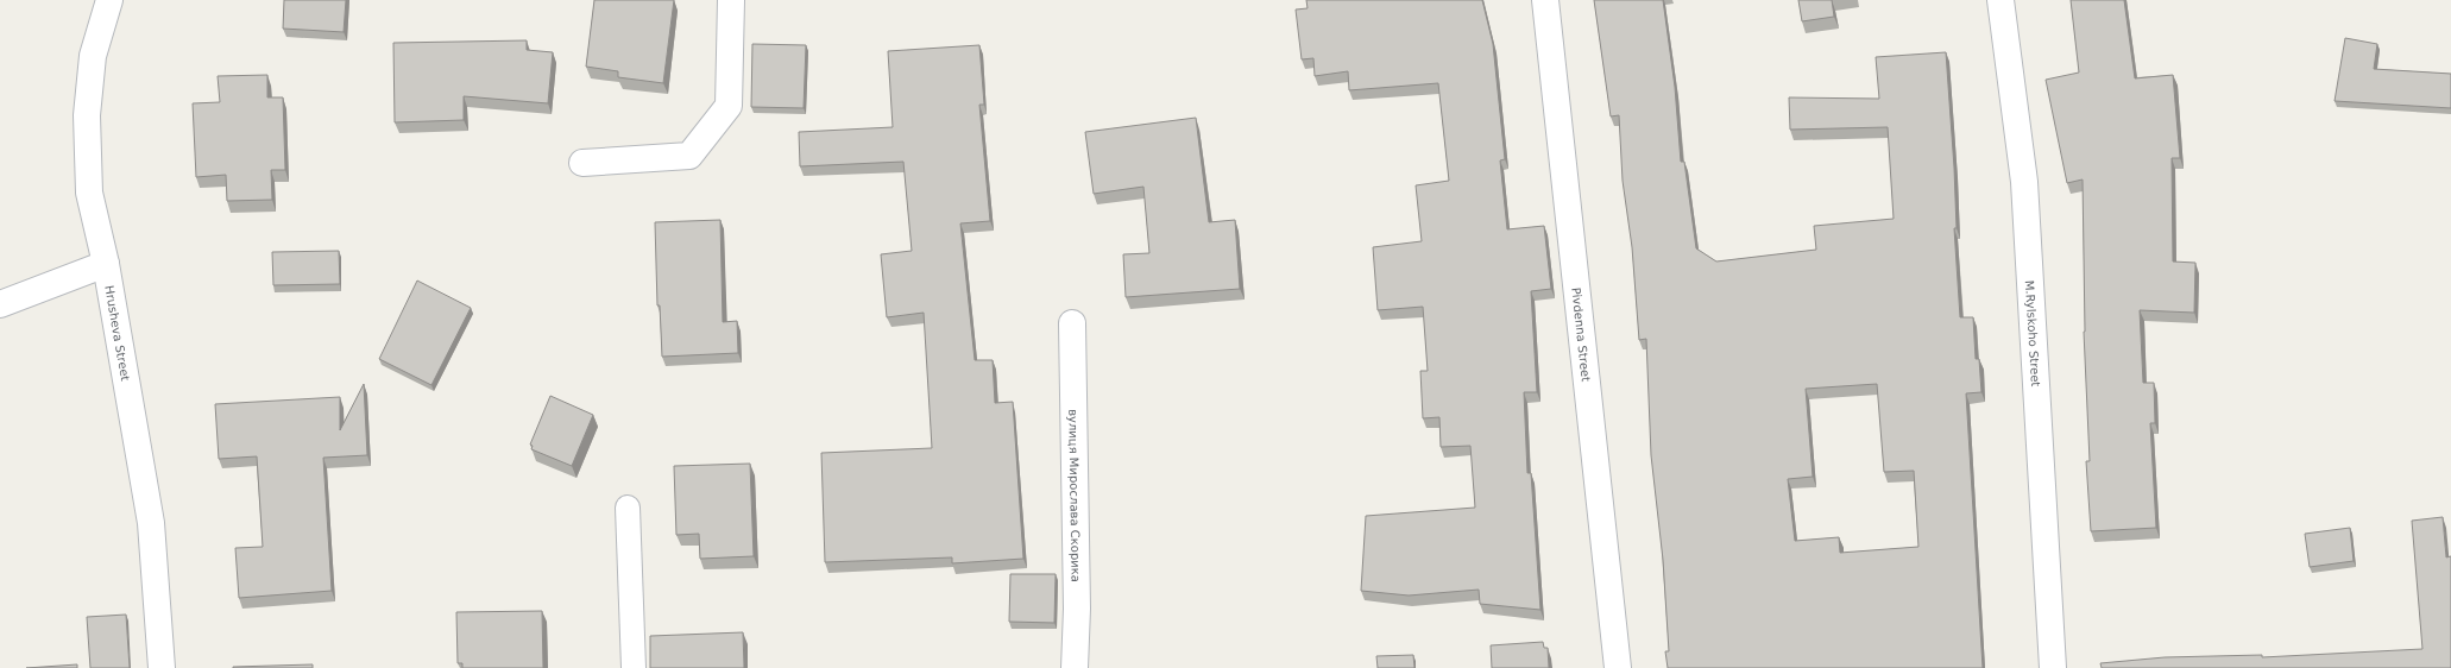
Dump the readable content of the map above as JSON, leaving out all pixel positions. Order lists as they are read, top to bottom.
{
  "streets": {
    "street": [
      "Hrusheva Street",
      "M.Rylskoho Street",
      "Pivdenna Street",
      "вулиця Мирослава Скорика"
    ]
  }
}
